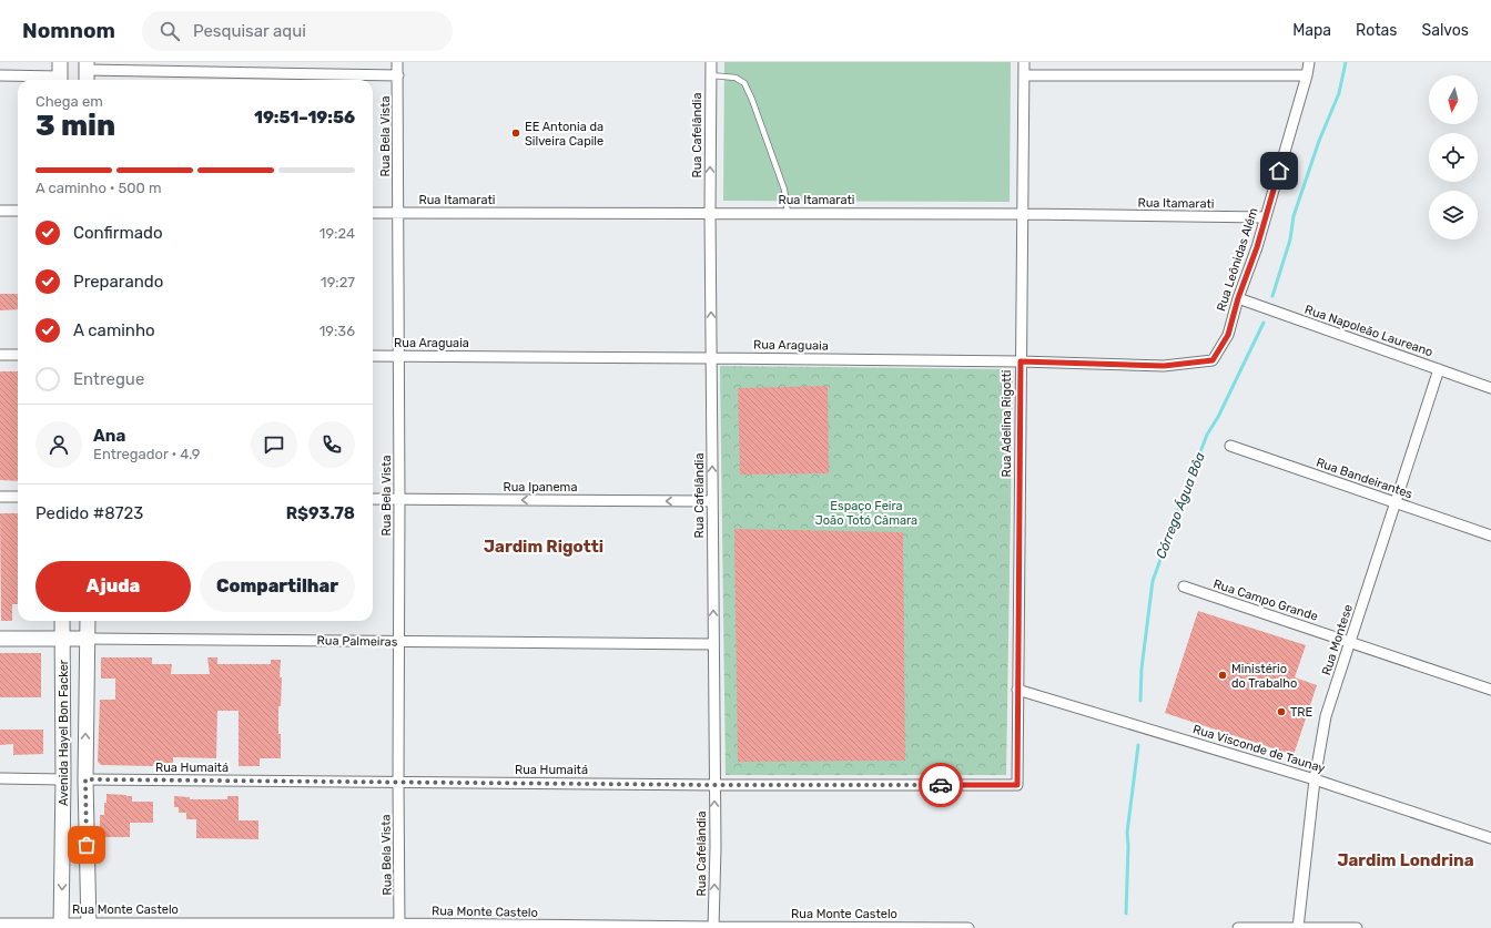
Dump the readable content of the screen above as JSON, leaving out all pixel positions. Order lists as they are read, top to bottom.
{
  "streets": {
    "main road": ["Rua Palmeiras", "Avenida Hayel Bon Facker"],
    "street": [
      "Rua Cafelândia",
      "Rua Bela Vista",
      "Rua Itamarati",
      "Rua Leônidas Além",
      "Rua Napoleão Laureano",
      "Rua Araguaia",
      "Rua Adelina Rigotti",
      "Rua Bandeirantes",
      "Rua Ipanema",
      "Rua Campo Grande",
      "Rua Montese",
      "Rua Visconde de Taunay",
      "Rua Humaitá",
      "Rua Monte Castelo"
    ]
  },
  "crossings": [
    ["Rua Cafelândia", "Rua Itamarati"],
    ["Rua Cafelândia", "Rua Araguaia"],
    ["Rua Cafelândia", "Rua Ipanema"],
    ["Rua Cafelândia", "Rua Palmeiras"],
    ["Rua Cafelândia", "Rua Humaitá"],
    ["Rua Cafelândia", "Rua Monte Castelo"],
    ["Rua Bela Vista", "Rua Itamarati"],
    ["Rua Bela Vista", "Rua Araguaia"],
    ["Rua Bela Vista", "Rua Ipanema"],
    ["Rua Bela Vista", "Rua Palmeiras"],
    ["Rua Bela Vista", "Rua Humaitá"],
    ["Rua Bela Vista", "Rua Monte Castelo"],
    ["Rua Itamarati", "Rua Leônidas Além"],
    ["Rua Itamarati", "Rua Adelina Rigotti"],
    ["Rua Leônidas Além", "Rua Napoleão Laureano"],
    ["Rua Leônidas Além", "Rua Araguaia"],
    ["Rua Napoleão Laureano", "Rua Montese"],
    ["Rua Araguaia", "Rua Adelina Rigotti"],
    ["Rua Adelina Rigotti", "Rua Visconde de Taunay"],
    ["Rua Adelina Rigotti", "Rua Humaitá"],
    ["Rua Bandeirantes", "Rua Montese"],
    ["Rua Campo Grande", "Rua Montese"],
    ["Rua Montese", "Rua Visconde de Taunay"],
    ["Rua Palmeiras", "Avenida Hayel Bon Facker"],
    ["Avenida Hayel Bon Facker", "Rua Humaitá"],
    ["Avenida Hayel Bon Facker", "Rua Monte Castelo"]
  ],
  "one_way": ["Rua Cafelândia", "Rua Ipanema"],
  "districts": ["Jardim Rigotti", "Jardim Londrina"],
  "water": ["Córrego Água Bôa"],
  "parks": ["Espaço Feira João Totó Câmara"],
  "places": ["EE Antonia da Silveira Capile", "Ministério do Trabalho", "TRE"],
  "north": "bottom",
  "page": {
    "header": "Nomnom",
    "search": "Pesquisar aqui",
    "nav": ["Mapa", "Rotas", "Salvos"],
    "heading": ["3 min", "Chega em", "19:51–19:56"],
    "panel": [
      "Ana",
      "Entregador · 4.9",
      "Pedido #8723",
      "R$93.78"
    ],
    "bar": "A caminho · 500 m",
    "list": [
      ["Confirmado", "19:24"],
      ["Preparando", "19:27"],
      ["A caminho", "19:36"],
      "Entregue"
    ],
    "buttons": ["Ajuda", "Compartilhar"]
  }
}
